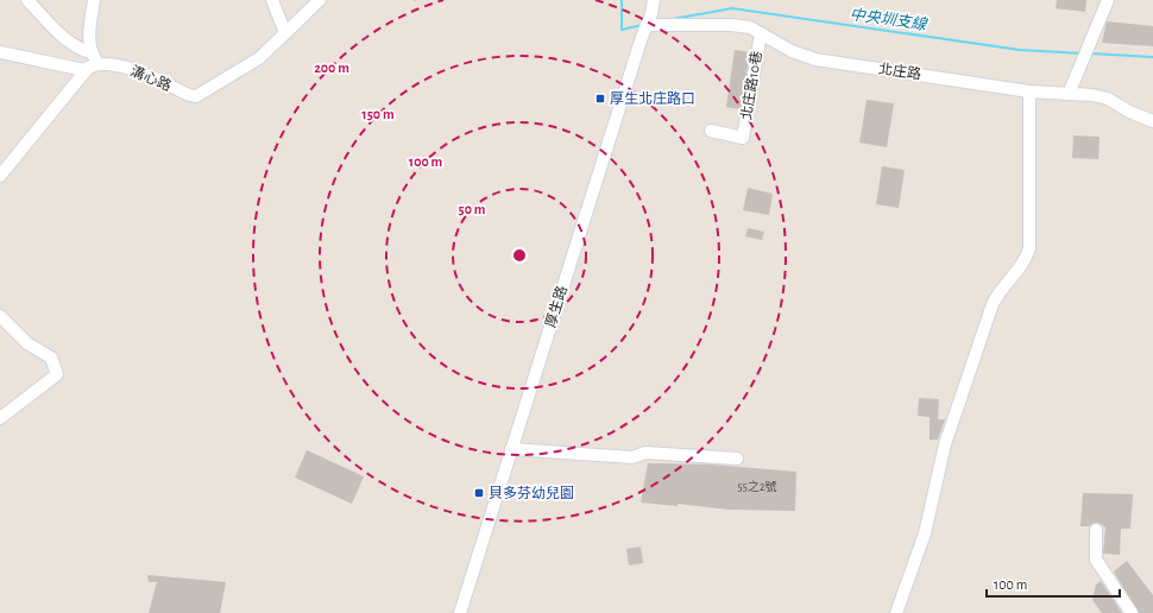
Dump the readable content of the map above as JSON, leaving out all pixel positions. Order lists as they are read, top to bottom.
{
  "streets": {
    "street": [
      "北庄路",
      "溝心路",
      "北庄路10巷",
      "厚生路"
    ]
  },
  "crossings": [
    ["北庄路", "北庄路10巷"],
    ["北庄路", "厚生路"]
  ],
  "water": ["中央圳支線"],
  "places": {
    "transit": ["厚生北庄路口", "貝多芬幼兒園"]
  },
  "house_numbers": ["55之2號"],
  "scale_bar": "100 m",
  "rings": [
    "200 m",
    "150 m",
    "100 m",
    "50 m"
  ]
}
